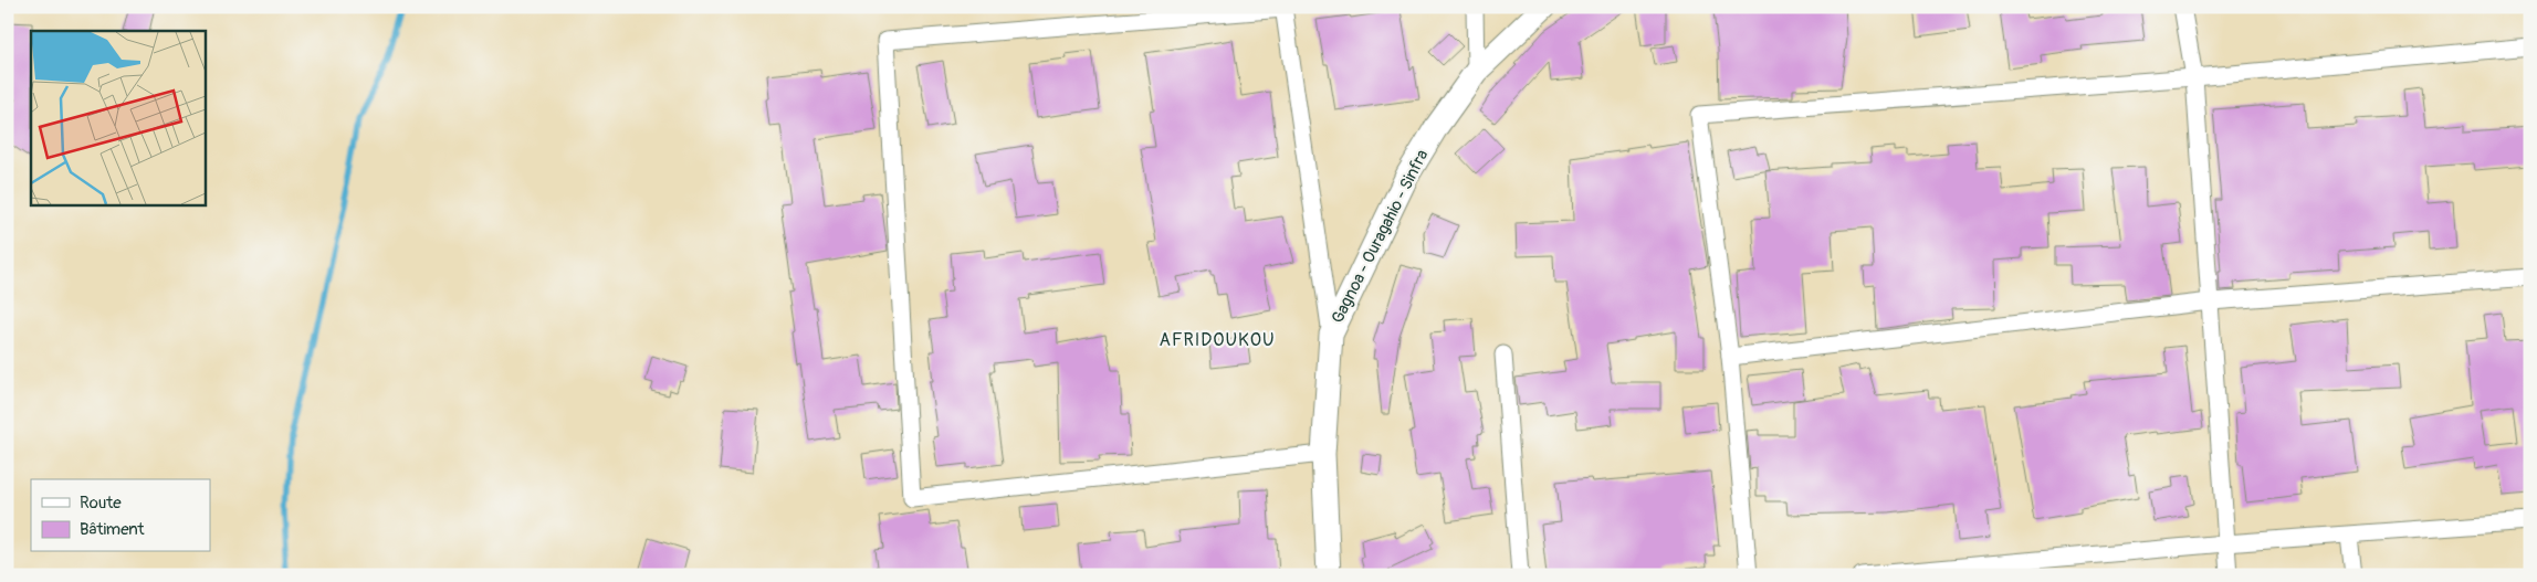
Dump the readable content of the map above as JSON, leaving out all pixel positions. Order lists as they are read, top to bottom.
{
  "streets": {
    "main road": ["Gagnoa - Ouragahio - Sinfra"]
  },
  "districts": ["AFRIDOUKOU"],
  "legend": ["Route", "Bâtiment"]
}
